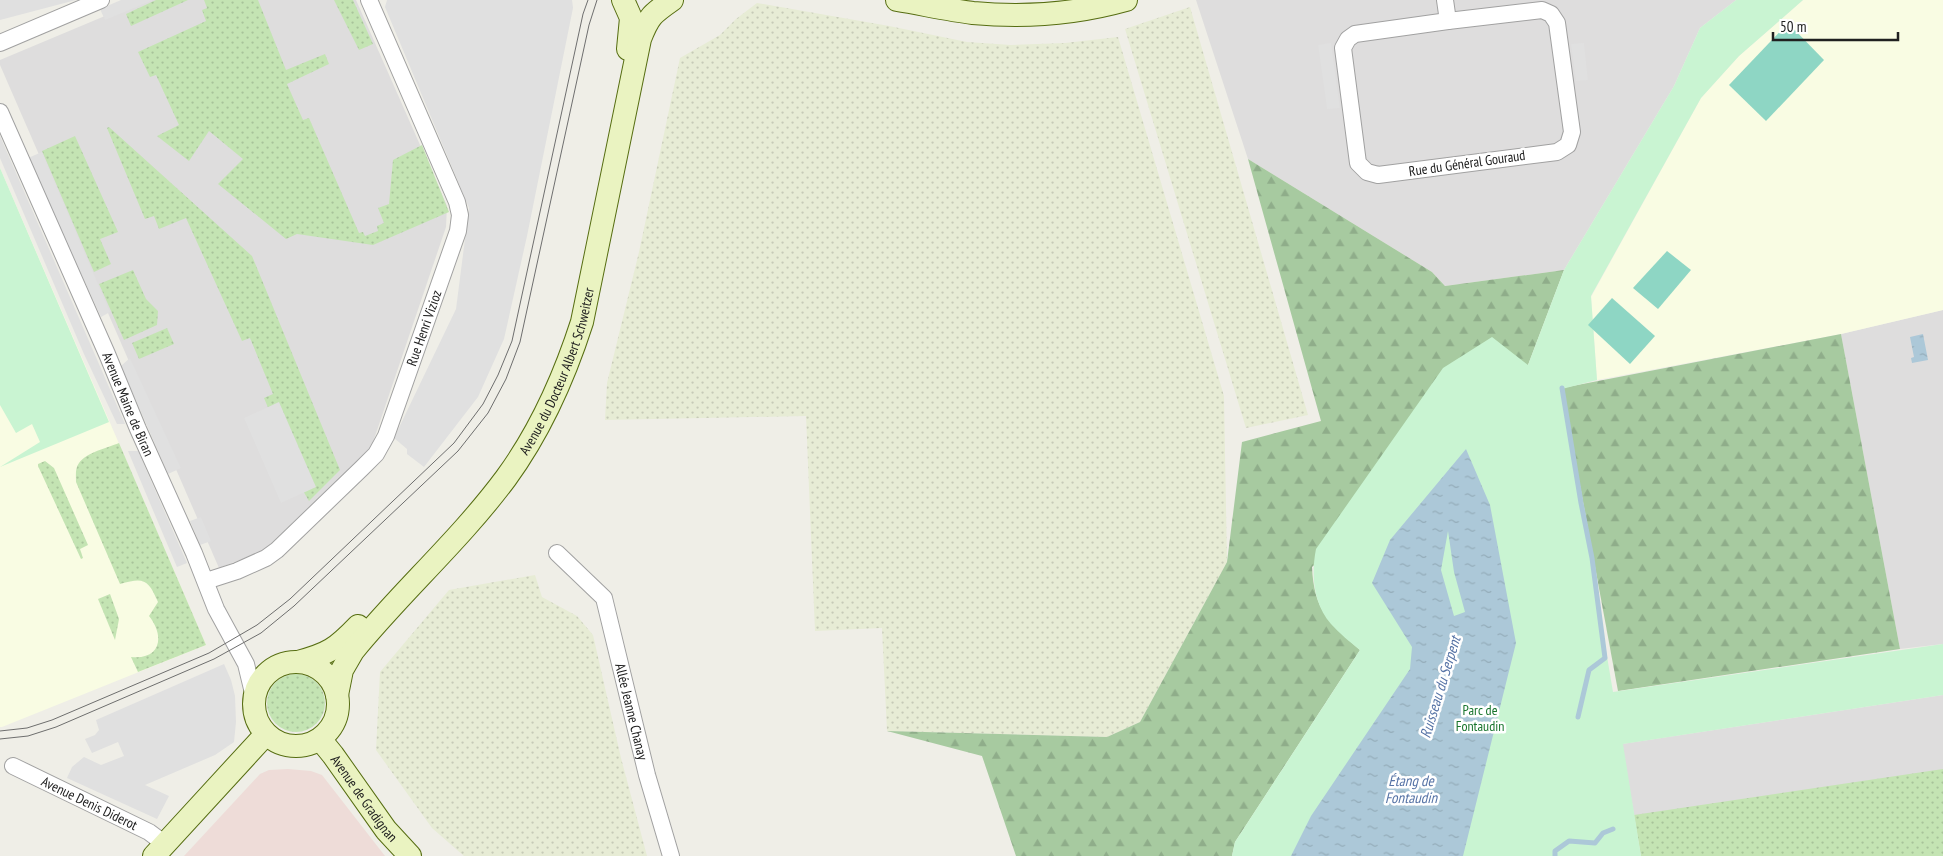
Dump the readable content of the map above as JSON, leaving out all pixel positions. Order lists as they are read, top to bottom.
{
  "streets": {
    "main road": ["Avenue du Docteur Albert Schweitzer", "Avenue de Gradignan"],
    "street": [
      "Rue du Général Gouraud",
      "Rue Henri Vizioz",
      "Avenue Maine de Biran",
      "Allée Jeanne Chanay",
      "Avenue Denis Diderot"
    ]
  },
  "crossings": [
    ["Rue Henri Vizioz", "Avenue Maine de Biran"],
    ["Avenue du Docteur Albert Schweitzer", "Avenue Maine de Biran"],
    ["Avenue du Docteur Albert Schweitzer", "Avenue de Gradignan"],
    ["Avenue Maine de Biran", "Avenue de Gradignan"]
  ],
  "water": ["Ruisseau du Serpent", "Étang de Fontaudin"],
  "parks": ["Parc de Fontaudin"],
  "scale_bar": "50 m"
}
